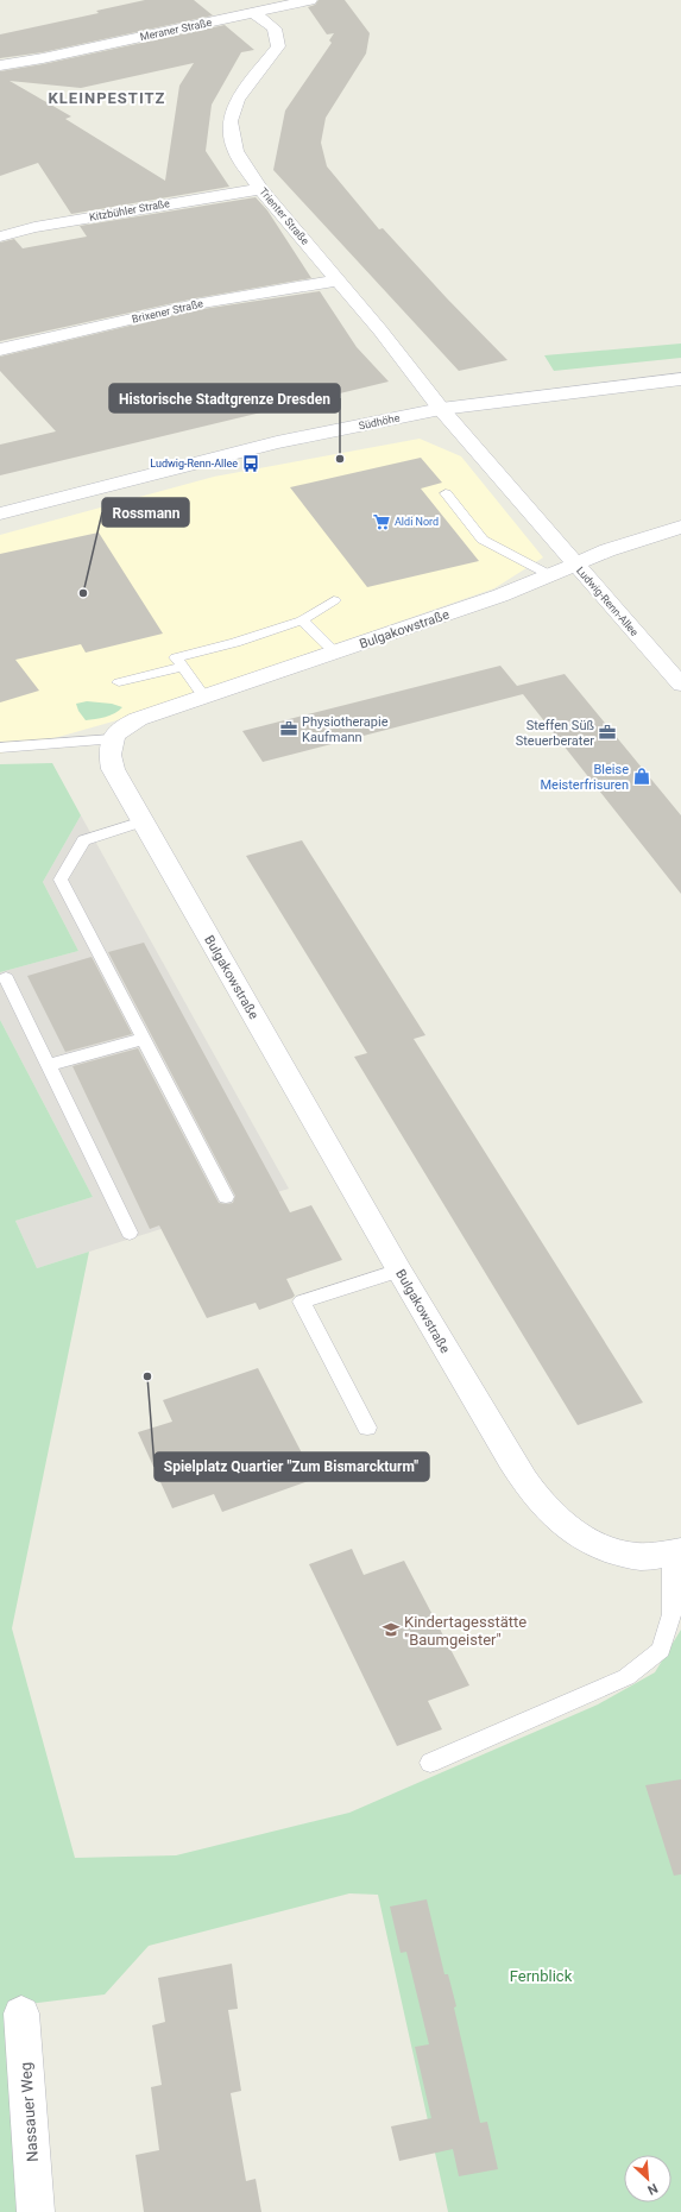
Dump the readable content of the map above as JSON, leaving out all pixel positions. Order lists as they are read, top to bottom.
{
  "streets": {
    "street": [
      "Meraner Straße",
      "Kitzbühler Straße",
      "Trienter Straße",
      "Brixener Straße",
      "Südhöhe",
      "Ludwig-Renn-Allee",
      "Bulgakowstraße",
      "Nassauer Weg"
    ]
  },
  "crossings": [
    ["Meraner Straße", "Trienter Straße"],
    ["Kitzbühler Straße", "Trienter Straße"],
    ["Trienter Straße", "Brixener Straße"],
    ["Trienter Straße", "Südhöhe"],
    ["Trienter Straße", "Ludwig-Renn-Allee"],
    ["Südhöhe", "Ludwig-Renn-Allee"],
    ["Ludwig-Renn-Allee", "Bulgakowstraße"]
  ],
  "districts": ["KLEINPESTITZ"],
  "parks": ["Fernblick"],
  "places": {
    "other": ["Historische Stadtgrenze Dresden", "Rossmann", "Spielplatz Quartier \"Zum Bismarckturm\""],
    "bus stop": ["Ludwig-Renn-Allee"],
    "supermarket": ["Aldi Nord"],
    "office": ["Physiotherapie Kaufmann", "Steffen Süß Steuerberater"],
    "shop": ["Bleise Meisterfrisuren"],
    "school or university": ["Kindertagesstätte \"Baumgeister\""]
  },
  "north": "bottom right"
}
